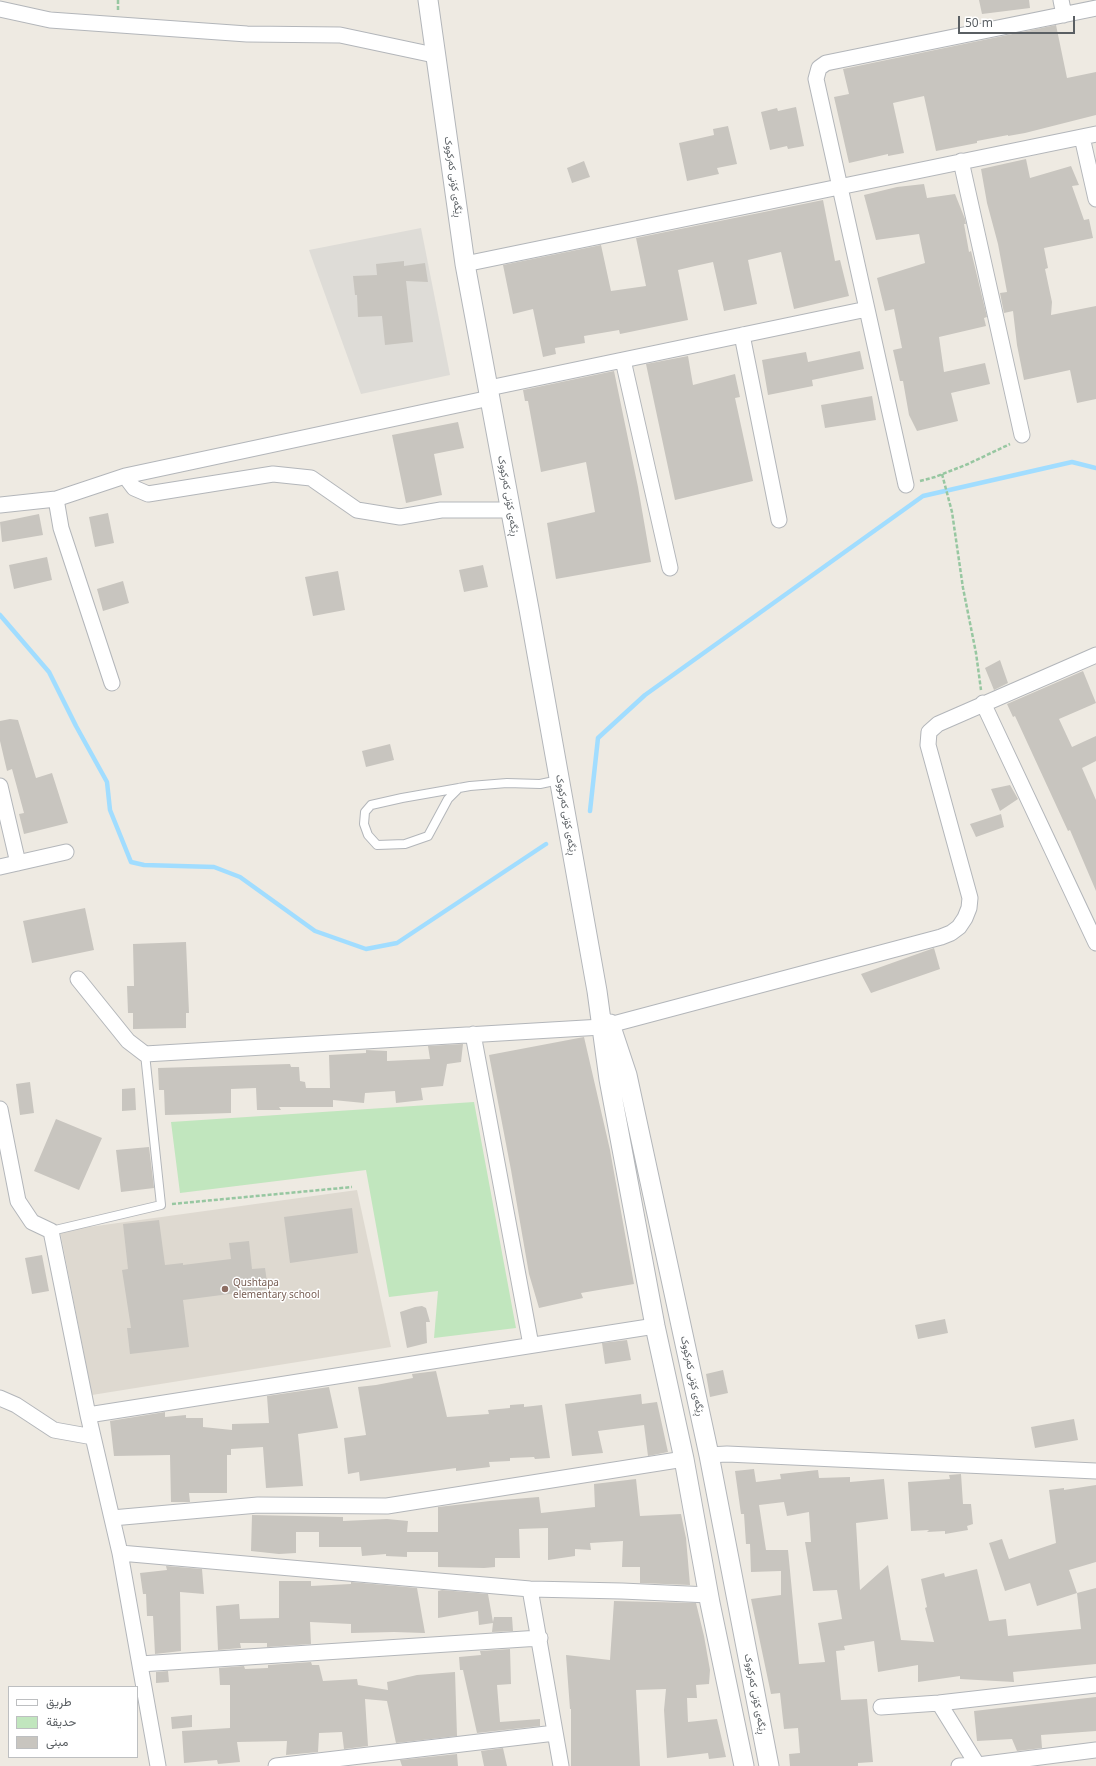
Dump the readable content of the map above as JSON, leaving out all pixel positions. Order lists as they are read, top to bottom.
{
  "streets": {
    "street": ["ڕێگەی کۆنی کەرکووک"]
  },
  "places": ["Qushtapa elementary school"],
  "legend": ["طريق", "حديقة", "مبنى"],
  "scale_bar": "50 m"
}
